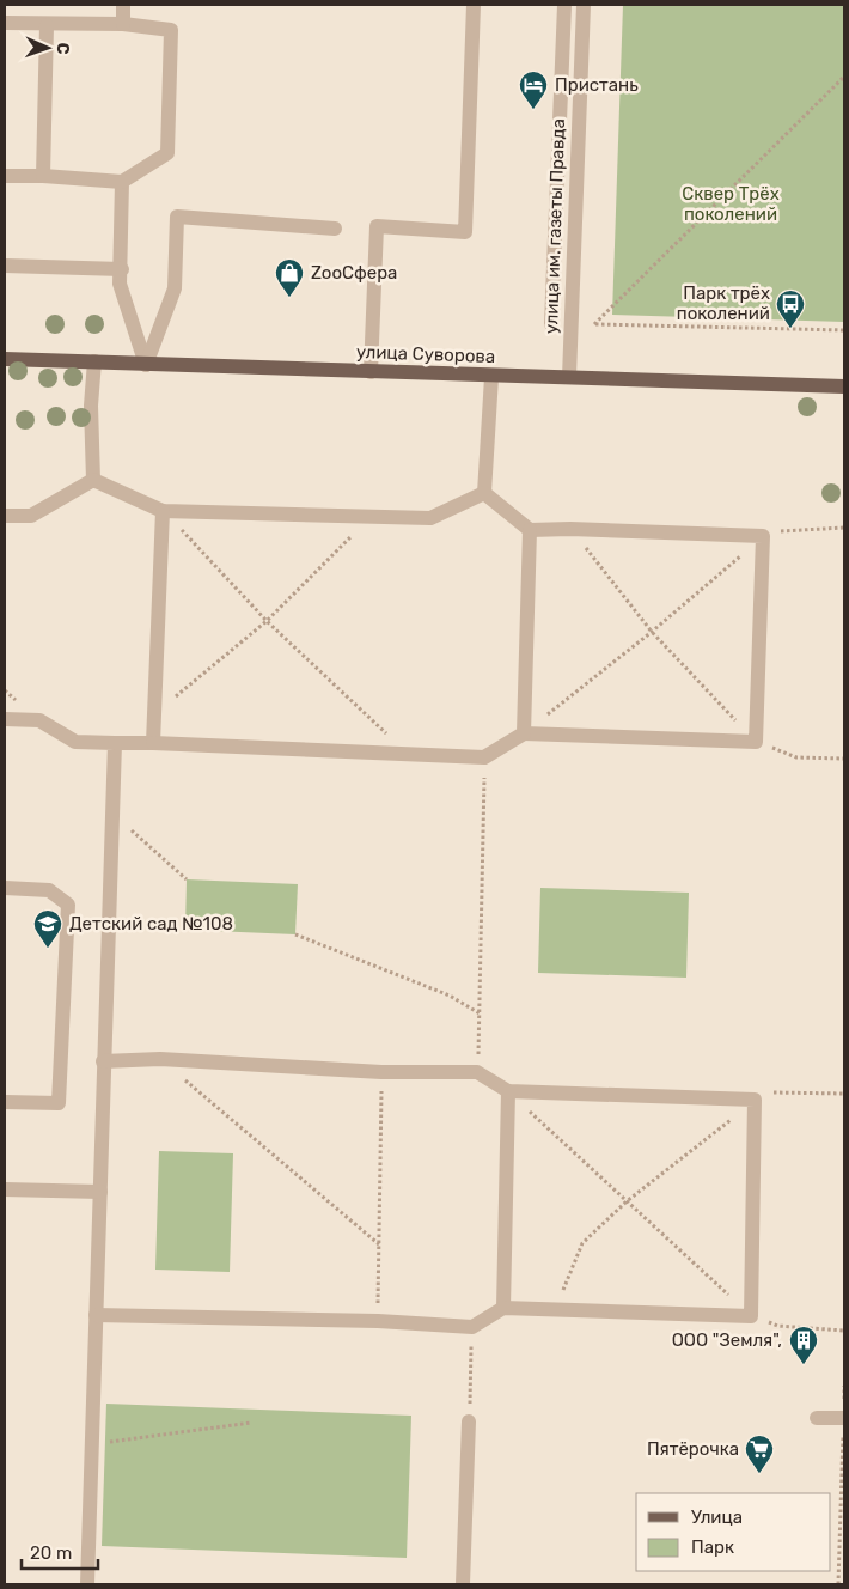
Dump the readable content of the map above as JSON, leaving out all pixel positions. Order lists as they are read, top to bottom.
{
  "streets": {
    "main road": ["улица Суворова"],
    "street": ["улица им. газеты Правда"]
  },
  "crossings": [
    ["улица им. газеты Правда", "улица Суворова"]
  ],
  "parks": ["Сквер Трёх поколений"],
  "places": {
    "hotel": ["Пристань"],
    "shop": ["ZooСфера"],
    "bus stop": ["Парк трёх поколений"],
    "school or university": ["Детский сад №108"],
    "building": ["ООО \"Земля\","],
    "supermarket": ["Пятёрочка"]
  },
  "legend": ["Улица", "Парк"],
  "scale_bar": "20 m",
  "north": "right"
}
